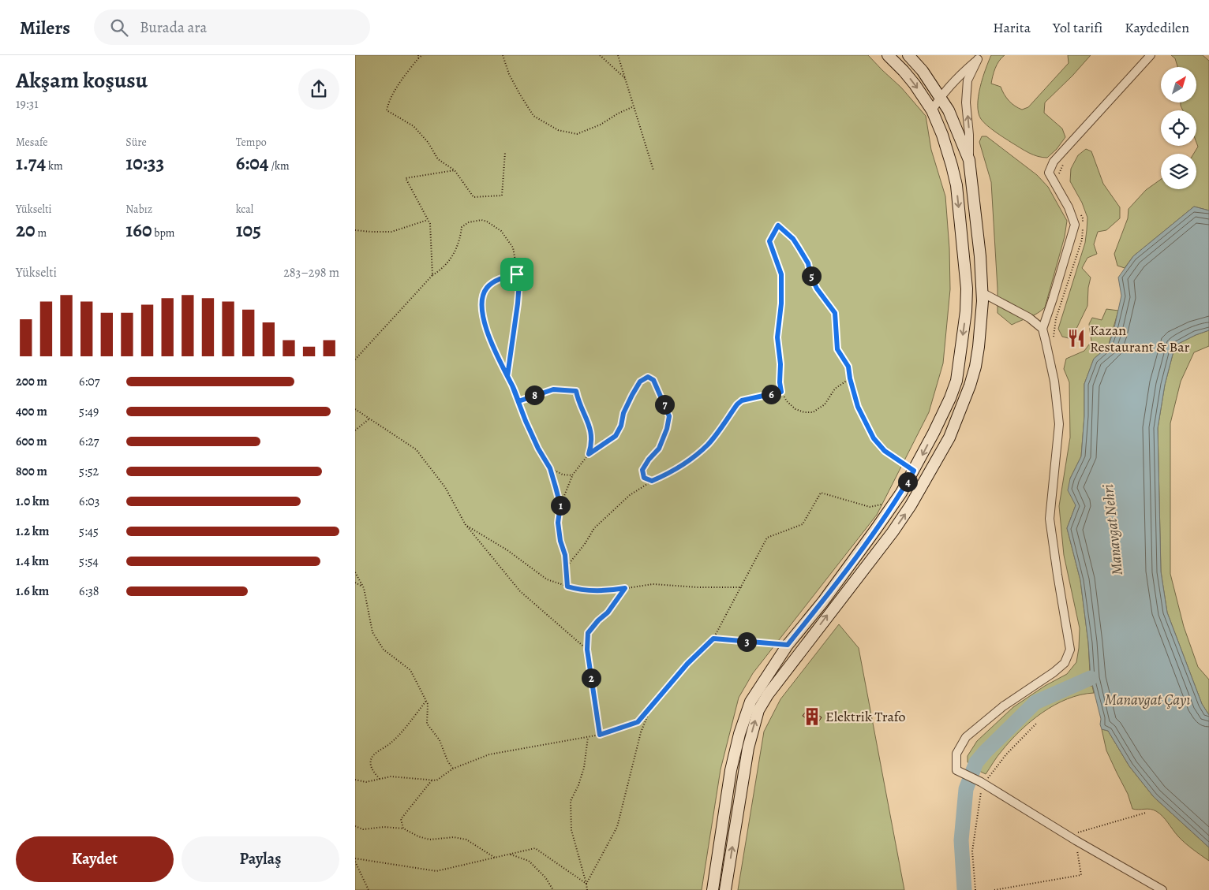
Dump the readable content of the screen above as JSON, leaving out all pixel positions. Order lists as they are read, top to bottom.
{
  "water": ["Manavgat Nehri", "Manavgat Çayı"],
  "places": {
    "restaurant": ["Kazan Restaurant & Bar"],
    "building": ["Elektrik Trafo"]
  },
  "north": "top right",
  "page": {
    "header": "Milers",
    "search": "Burada ara",
    "nav": ["Harita", "Yol tarifi", "Kaydedilen"],
    "heading": ["Akşam koşusu", "19:31"],
    "stats": [
      ["Mesafe", "1.74 km"],
      ["Süre", "10:33"],
      ["Tempo", "6:04 /km"],
      ["Yükselti", "20 m"],
      ["Nabız", "160 bpm"],
      ["kcal", "105"]
    ],
    "chart": ["Yükselti", "283–298 m"],
    "pins": [
      "5",
      "6",
      "8",
      "7",
      "4",
      "1",
      "3",
      "2"
    ],
    "list": [
      {
        "name": "200 m",
        "note": "6:07"
      },
      {
        "name": "400 m",
        "note": "5:49"
      },
      {
        "name": "600 m",
        "note": "6:27"
      },
      {
        "name": "800 m",
        "note": "5:52"
      },
      {
        "name": "1.0 km",
        "note": "6:03"
      },
      {
        "name": "1.2 km",
        "note": "5:45"
      },
      {
        "name": "1.4 km",
        "note": "5:54"
      },
      {
        "name": "1.6 km",
        "note": "6:38"
      }
    ],
    "buttons": ["Kaydet", "Paylaş"]
  }
}
